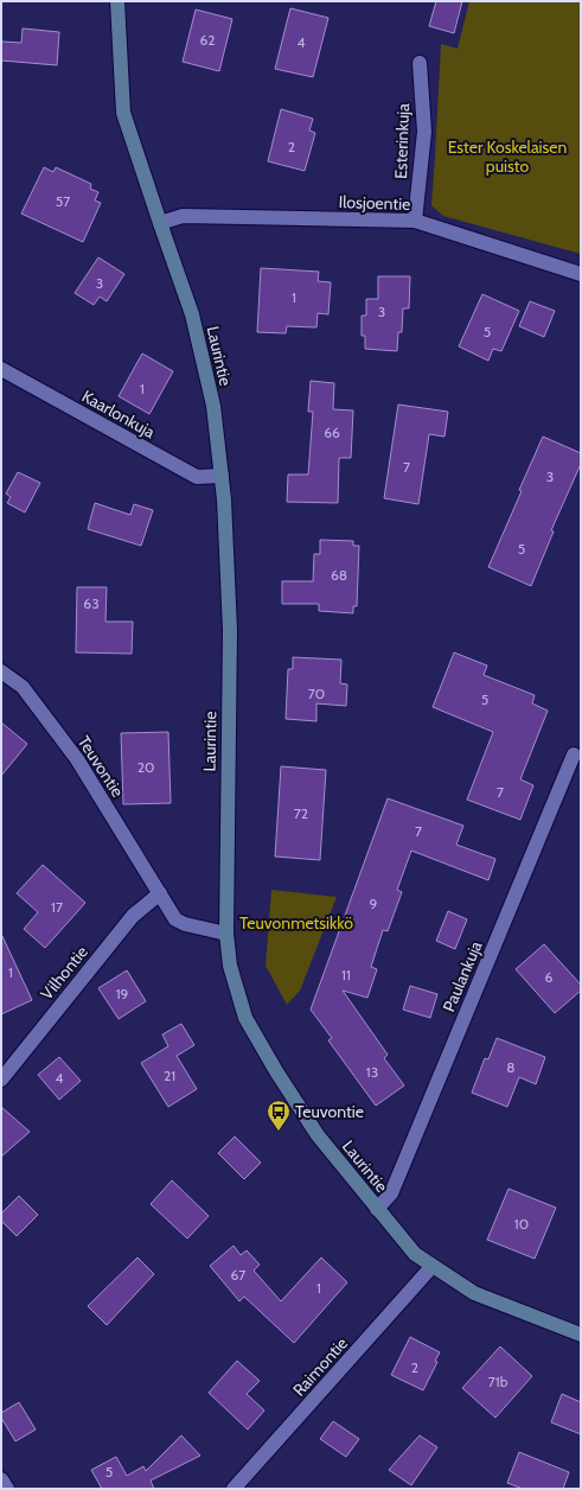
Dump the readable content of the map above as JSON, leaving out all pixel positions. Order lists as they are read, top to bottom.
{
  "streets": {
    "street": [
      "Esterinkuja",
      "Ilosjoentie",
      "Laurintie",
      "Kaarlonkuja",
      "Teuvontie",
      "Vilhontie",
      "Paulankuja",
      "Raimontie"
    ]
  },
  "crossings": [
    ["Esterinkuja", "Ilosjoentie"],
    ["Ilosjoentie", "Laurintie"],
    ["Laurintie", "Kaarlonkuja"],
    ["Laurintie", "Teuvontie"],
    ["Laurintie", "Paulankuja"],
    ["Laurintie", "Raimontie"],
    ["Teuvontie", "Vilhontie"]
  ],
  "parks": ["Ester Koskelaisen puisto", "Teuvonmetsikkö"],
  "places": {
    "bus stop": ["Teuvontie"]
  },
  "house_numbers": [
    "62",
    "4",
    "2",
    "57",
    "3",
    "1",
    "3",
    "5",
    "1",
    "66",
    "7",
    "3",
    "5",
    "68",
    "63",
    "70",
    "5",
    "20",
    "7",
    "72",
    "7",
    "9",
    "17",
    "1",
    "11",
    "6",
    "19",
    "8",
    "13",
    "21",
    "4",
    "10",
    "67",
    "1",
    "2",
    "71b",
    "5"
  ]
}
